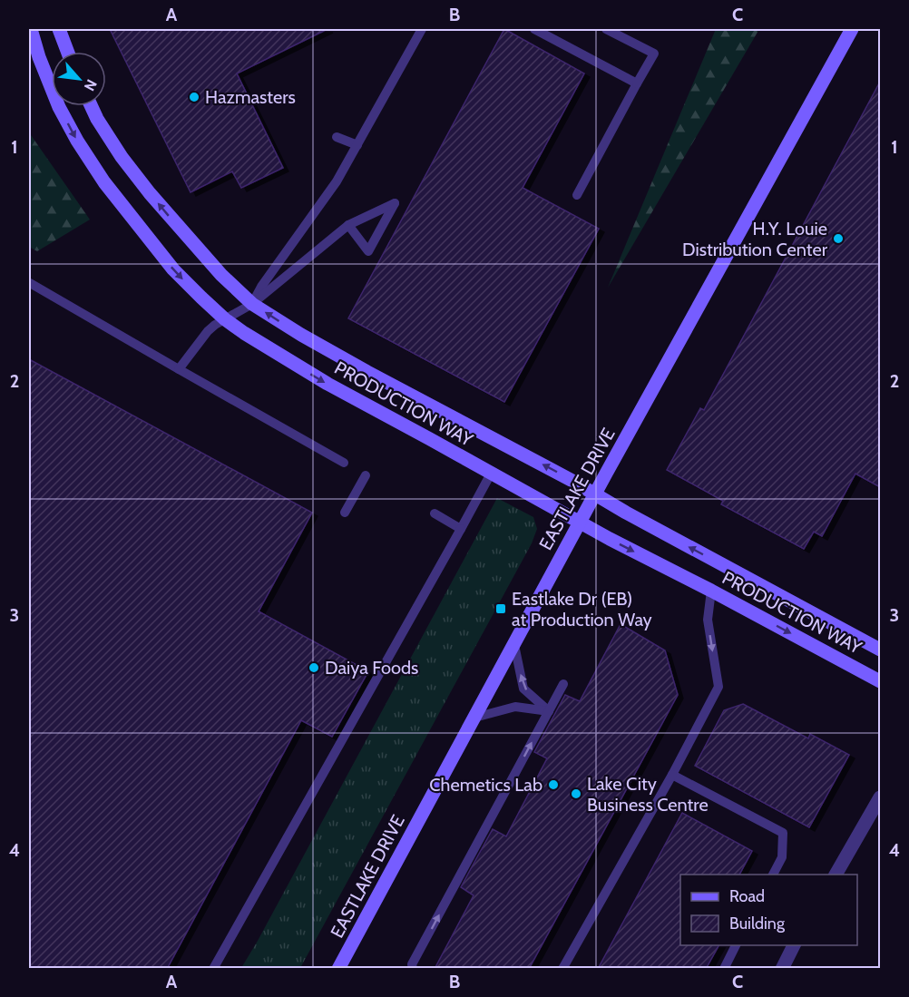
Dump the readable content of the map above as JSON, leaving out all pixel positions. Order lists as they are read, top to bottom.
{
  "streets": {
    "street": ["PRODUCTION WAY", "EASTLAKE DRIVE"]
  },
  "crossings": [
    ["PRODUCTION WAY", "EASTLAKE DRIVE"]
  ],
  "places": {
    "other": [
      "Hazmasters",
      "H.Y. Louie Distribution Center",
      "Daiya Foods",
      "Chemetics Lab",
      "Lake City Business Centre"
    ],
    "transit": ["Eastlake Dr (EB) at Production Way"]
  },
  "legend": ["Road", "Building"],
  "north": "bottom right",
  "grid": {
    "columns": ["A", "B", "C"],
    "rows": [
      "1",
      "2",
      "3",
      "4"
    ]
  }
}
